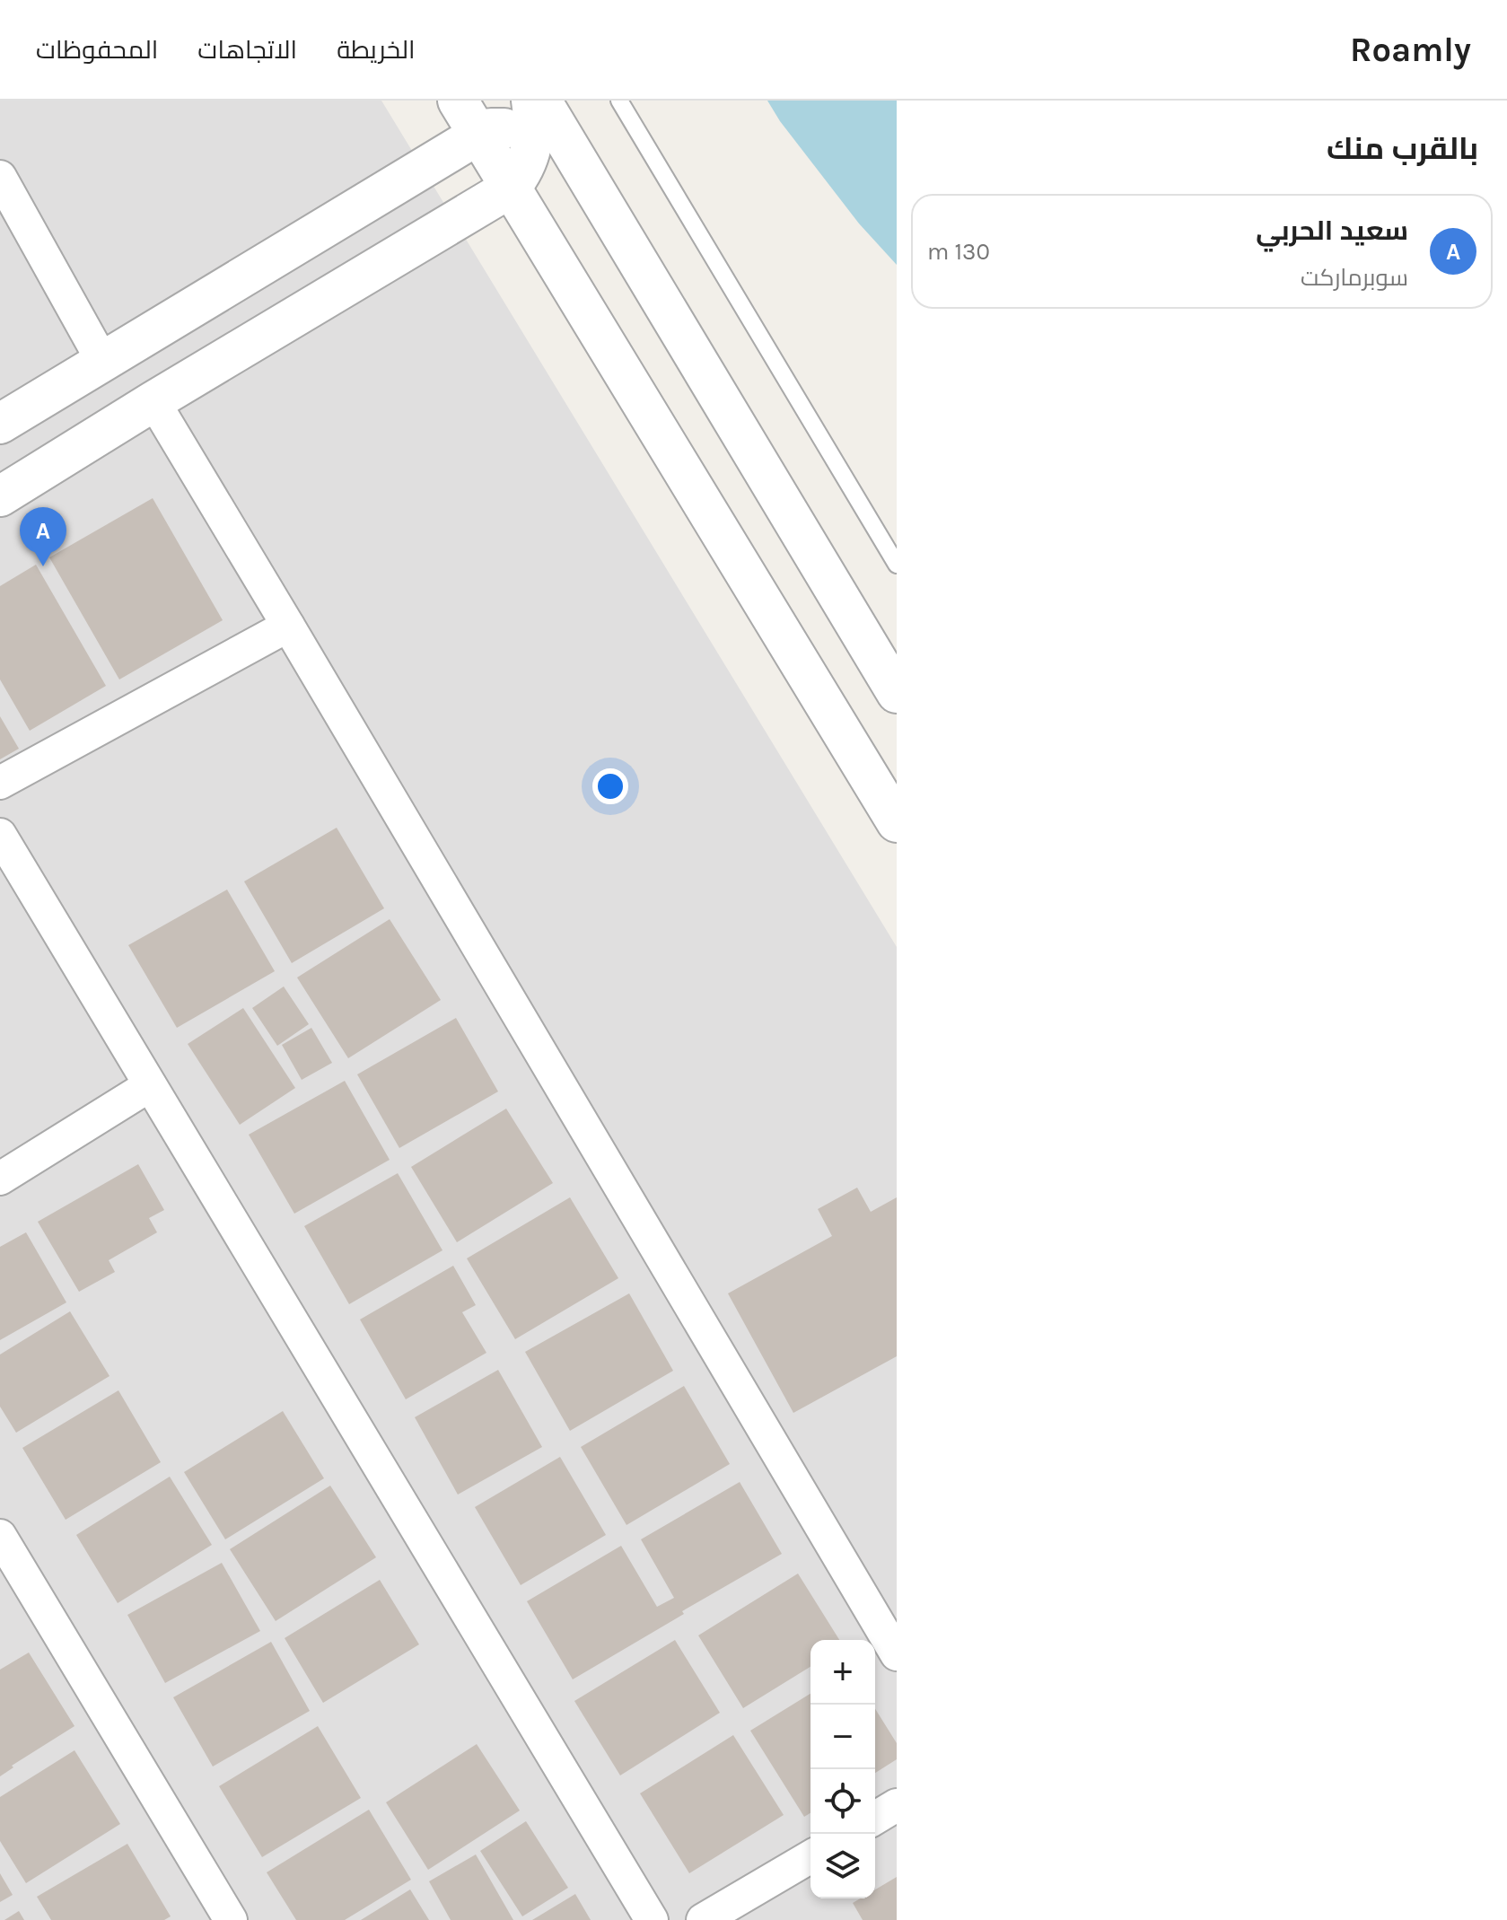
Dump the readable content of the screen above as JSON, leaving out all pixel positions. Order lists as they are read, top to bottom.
{
  "page": {
    "header": "Roamly",
    "nav": ["الخريطة", "الاتجاهات", "المحفوظات"],
    "heading": "بالقرب منك",
    "list": [
      {
        "mark": "A",
        "name": "سعيد الحربي",
        "note": "سوبرماركت",
        "value": "130 m"
      }
    ],
    "pins": "A",
    "map_buttons": ["+", "−"]
  }
}
